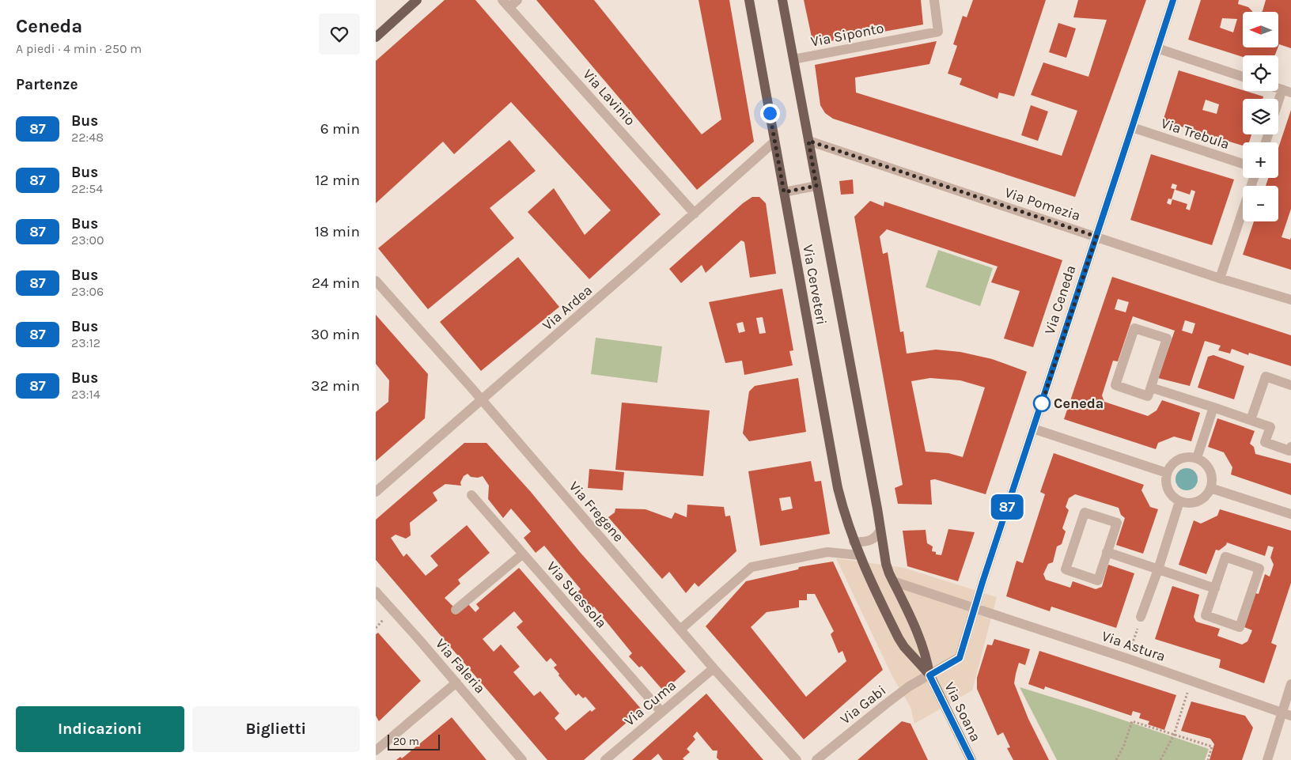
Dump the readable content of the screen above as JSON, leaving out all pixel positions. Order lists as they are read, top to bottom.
{
  "streets": {
    "main road": ["Via Cerveteri", "Via Soana"],
    "street": [
      "Via Siponto",
      "Via Lavinio",
      "Via Trebula",
      "Via Pomezia",
      "Via Ceneda",
      "Via Ardea",
      "Via Fregene",
      "Via Suessola",
      "Via Astura",
      "Via Faleria",
      "Via Cuma",
      "Via Gabi"
    ]
  },
  "crossings": [
    ["Via Siponto", "Via Cerveteri"],
    ["Via Lavinio", "Via Ardea"],
    ["Via Trebula", "Via Ceneda"],
    ["Via Pomezia", "Via Cerveteri"],
    ["Via Pomezia", "Via Ceneda"],
    ["Via Cerveteri", "Via Ardea"],
    ["Via Cerveteri", "Via Astura"],
    ["Via Cerveteri", "Via Gabi"],
    ["Via Cerveteri", "Via Soana"],
    ["Via Ceneda", "Via Astura"],
    ["Via Ceneda", "Via Gabi"],
    ["Via Ardea", "Via Fregene"],
    ["Via Fregene", "Via Cuma"],
    ["Via Suessola", "Via Cuma"],
    ["Via Astura", "Via Gabi"],
    ["Via Gabi", "Via Soana"]
  ],
  "places": ["Ceneda"],
  "lines": ["bus line 87"],
  "scale_bar": "20 m",
  "north": "left",
  "page": {
    "heading": [
      ["Ceneda", "A piedi · 4 min · 250 m"],
      "Partenze"
    ],
    "on_map": "87",
    "map_buttons": ["+", "−"],
    "list": [
      {
        "mark": "87",
        "name": "Bus",
        "note": "22:48",
        "value": "6 min"
      },
      {
        "mark": "87",
        "name": "Bus",
        "note": "22:54",
        "value": "12 min"
      },
      {
        "mark": "87",
        "name": "Bus",
        "note": "23:00",
        "value": "18 min"
      },
      {
        "mark": "87",
        "name": "Bus",
        "note": "23:06",
        "value": "24 min"
      },
      {
        "mark": "87",
        "name": "Bus",
        "note": "23:12",
        "value": "30 min"
      },
      {
        "mark": "87",
        "name": "Bus",
        "note": "23:14",
        "value": "32 min"
      }
    ],
    "buttons": ["Indicazioni", "Biglietti"],
    "scale": "20 m"
  }
}
